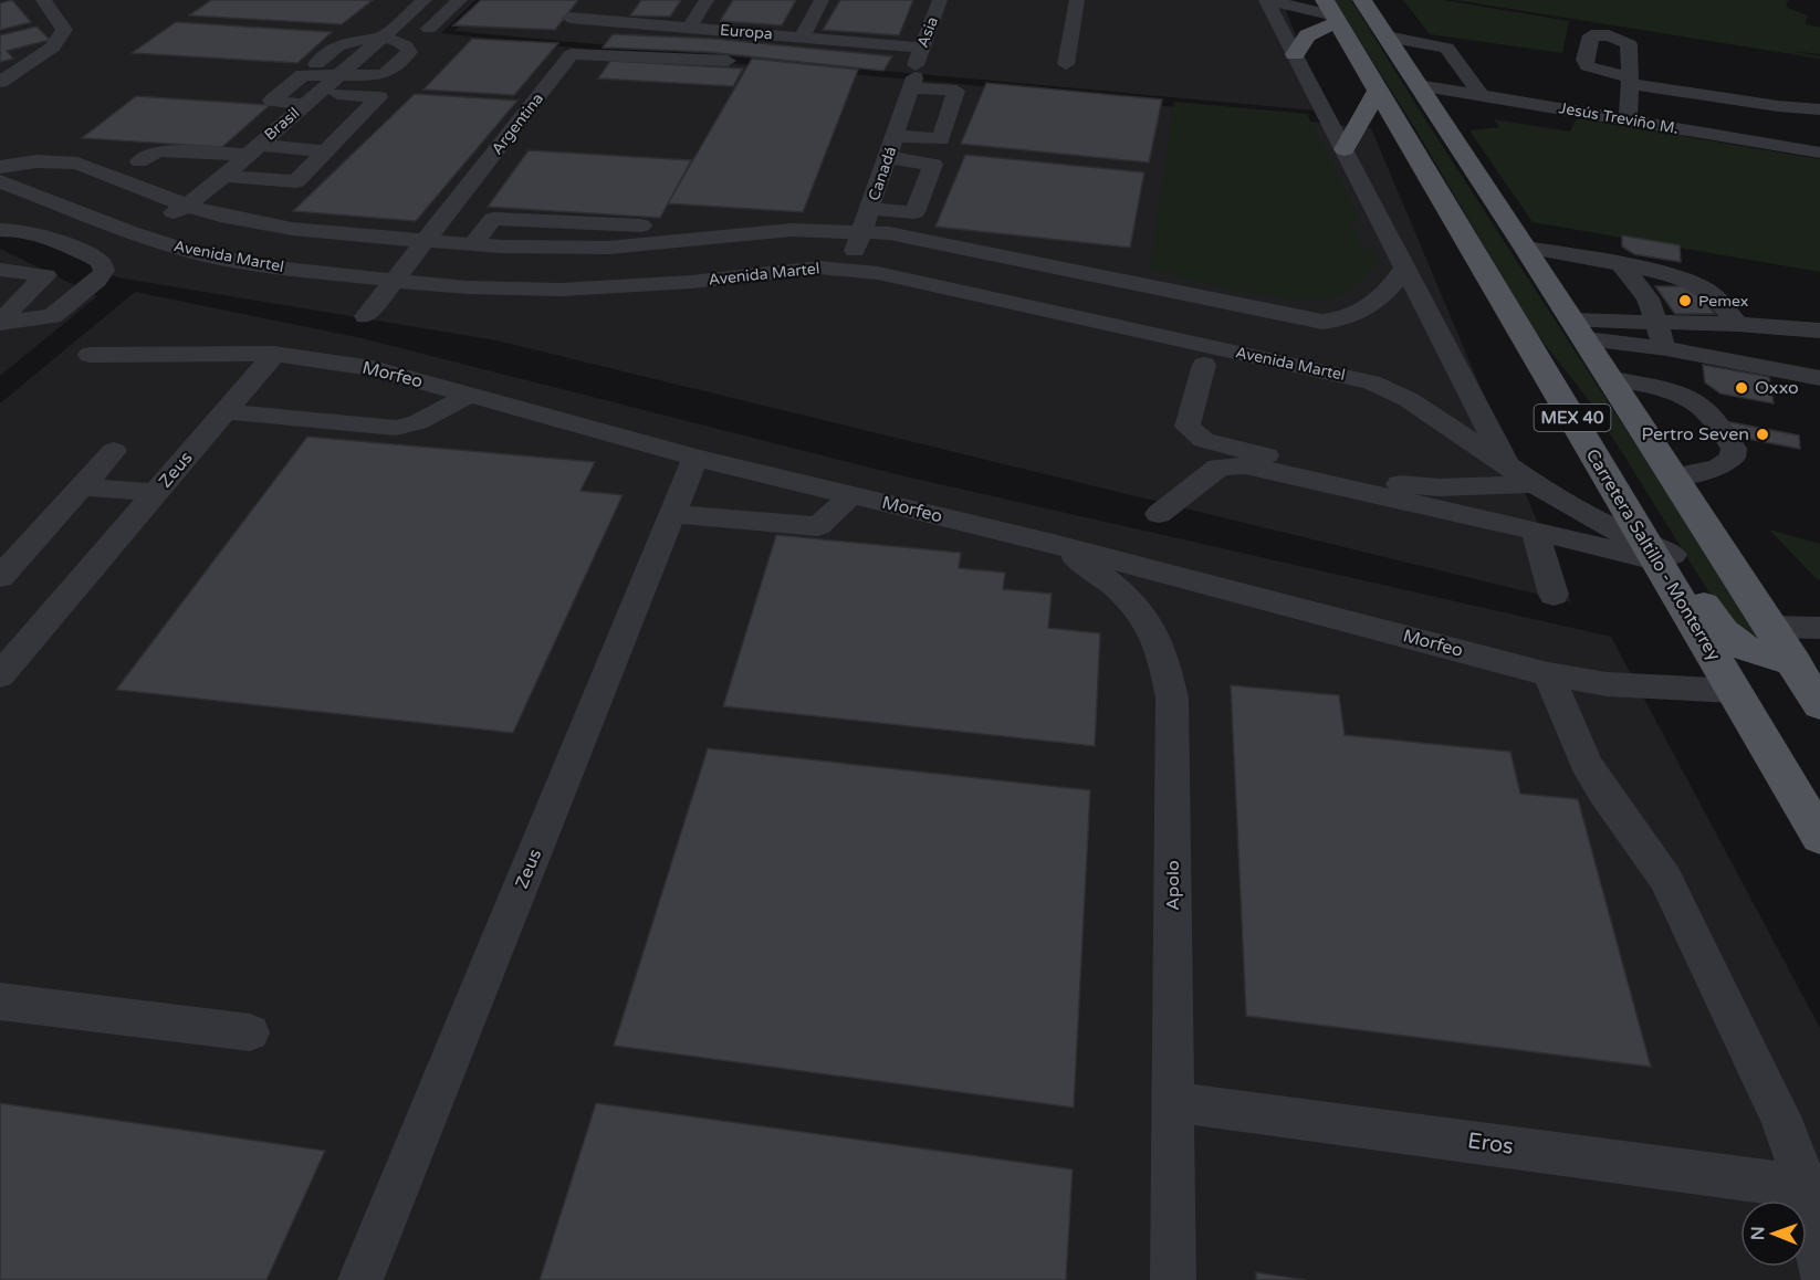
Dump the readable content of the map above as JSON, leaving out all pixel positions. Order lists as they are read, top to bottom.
{
  "streets": {
    "main road": ["MEX 40", "Carretera Saltillo - Monterrey"],
    "street": [
      "Europa",
      "Asia",
      "Jesús Treviño M.",
      "Brasil",
      "Argentina",
      "Canadá",
      "Avenida Martel",
      "Morfeo",
      "Zeus",
      "Apolo",
      "Eros"
    ]
  },
  "crossings": [
    ["Europa", "Asia"],
    ["Asia", "Canadá"],
    ["Jesús Treviño M.", "MEX 40"],
    ["Brasil", "Avenida Martel"],
    ["Argentina", "Avenida Martel"],
    ["Canadá", "Avenida Martel"],
    ["Avenida Martel", "Carretera Saltillo - Monterrey"],
    ["Morfeo", "Zeus"],
    ["Morfeo", "Carretera Saltillo - Monterrey"],
    ["Morfeo", "Apolo"],
    ["Apolo", "Eros"]
  ],
  "places": ["Pemex", "Oxxo", "Pertro Seven"],
  "north": "left"
}
